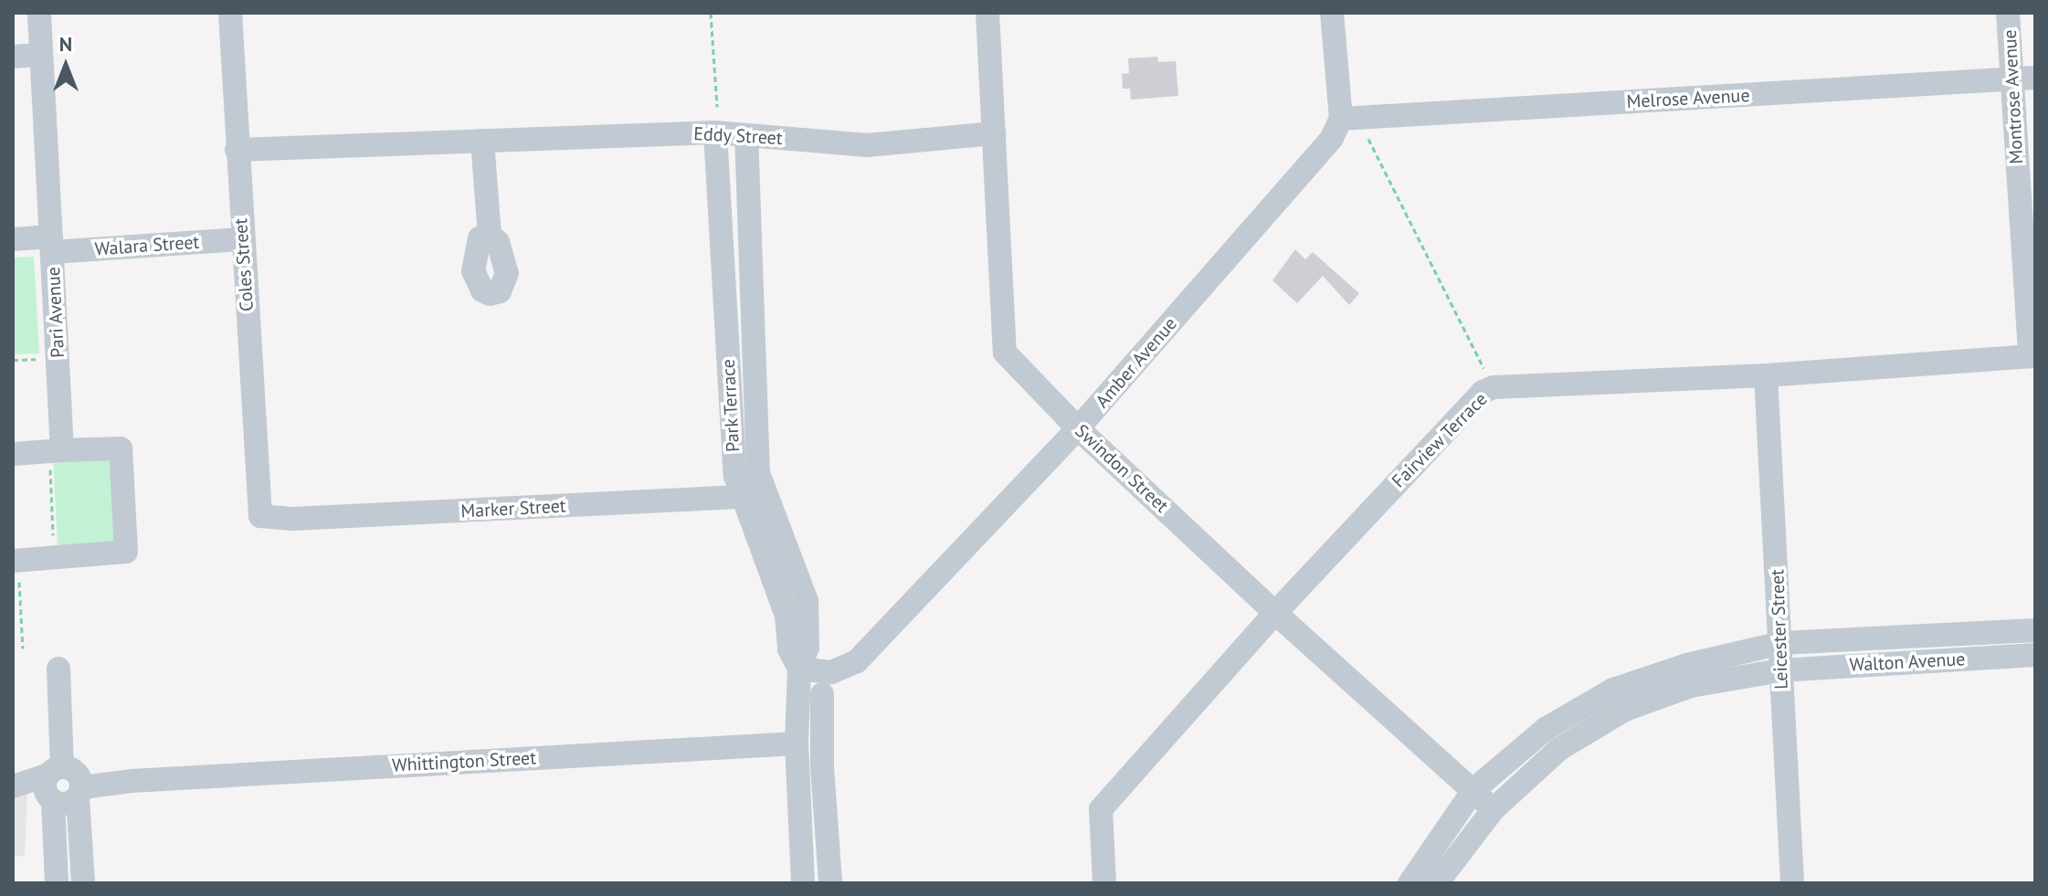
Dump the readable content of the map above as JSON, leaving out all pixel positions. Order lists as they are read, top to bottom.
{
  "streets": {
    "street": [
      "Montrose Avenue",
      "Melrose Avenue",
      "Eddy Street",
      "Walara Street",
      "Coles Street",
      "Pari Avenue",
      "Amber Avenue",
      "Park Terrace",
      "Fairview Terrace",
      "Swindon Street",
      "Marker Street",
      "Leicester Street",
      "Walton Avenue",
      "Whittington Street"
    ]
  },
  "crossings": [
    ["Montrose Avenue", "Melrose Avenue"],
    ["Montrose Avenue", "Fairview Terrace"],
    ["Melrose Avenue", "Amber Avenue"],
    ["Eddy Street", "Coles Street"],
    ["Eddy Street", "Park Terrace"],
    ["Eddy Street", "Swindon Street"],
    ["Walara Street", "Coles Street"],
    ["Walara Street", "Pari Avenue"],
    ["Coles Street", "Marker Street"],
    ["Amber Avenue", "Park Terrace"],
    ["Amber Avenue", "Swindon Street"],
    ["Park Terrace", "Marker Street"],
    ["Park Terrace", "Whittington Street"],
    ["Fairview Terrace", "Swindon Street"],
    ["Fairview Terrace", "Leicester Street"],
    ["Swindon Street", "Walton Avenue"],
    ["Leicester Street", "Walton Avenue"]
  ],
  "north": "top"
}
